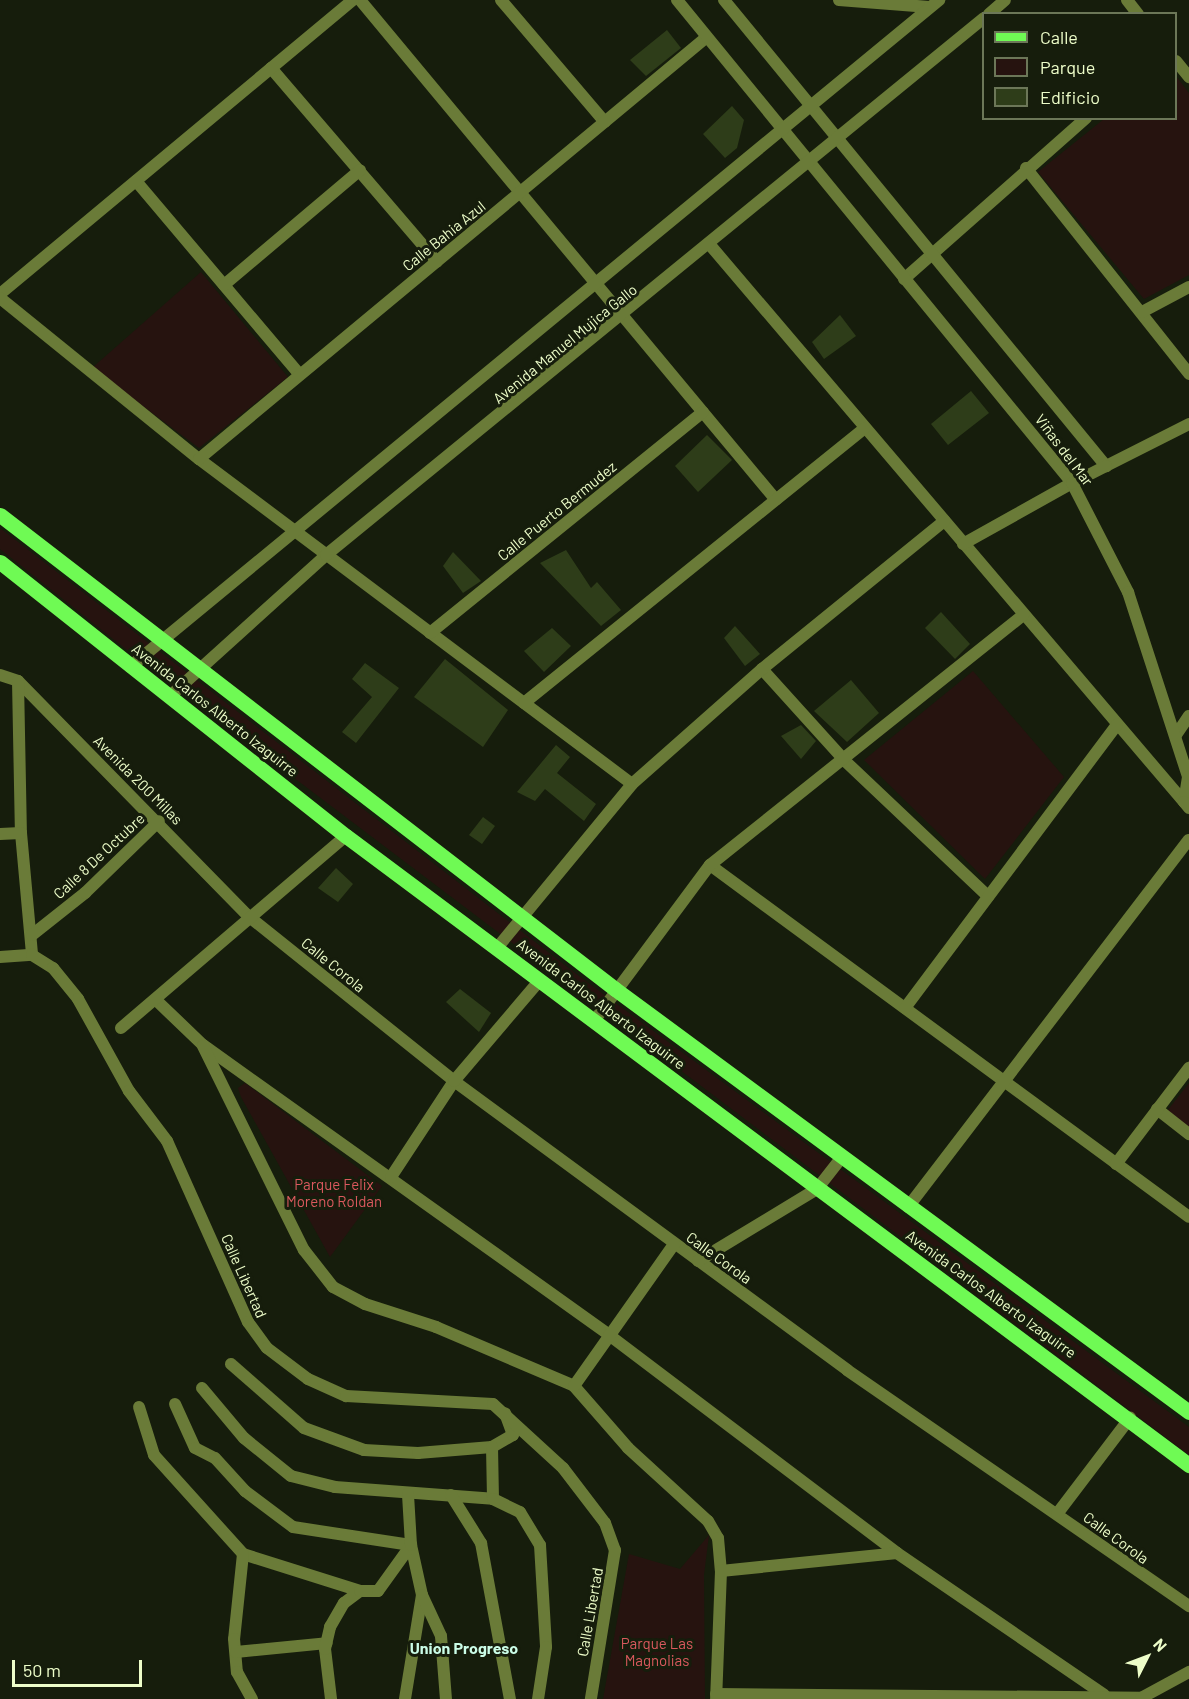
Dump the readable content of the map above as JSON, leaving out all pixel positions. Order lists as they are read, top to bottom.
{
  "streets": {
    "main road": ["Avenida Carlos Alberto Izaguirre"],
    "street": [
      "Calle Bahia Azul",
      "Avenida Manuel Mujica Gallo",
      "Viñas del Mar",
      "Calle Puerto Bermudez",
      "Avenida 200 Millas",
      "Calle 8 De Octubre",
      "Calle Corola",
      "Calle Libertad"
    ]
  },
  "crossings": [
    ["Calle Bahia Azul", "Viñas del Mar"],
    ["Avenida Manuel Mujica Gallo", "Viñas del Mar"],
    ["Avenida Manuel Mujica Gallo", "Avenida Carlos Alberto Izaguirre"],
    ["Avenida 200 Millas", "Calle 8 De Octubre"],
    ["Avenida 200 Millas", "Calle Corola"]
  ],
  "districts": ["Union Progreso"],
  "parks": ["Parque Felix Moreno Roldan", "Parque Las Magnolias"],
  "legend": ["Calle", "Parque", "Edificio"],
  "scale_bar": "50 m",
  "north": "top right"
}
